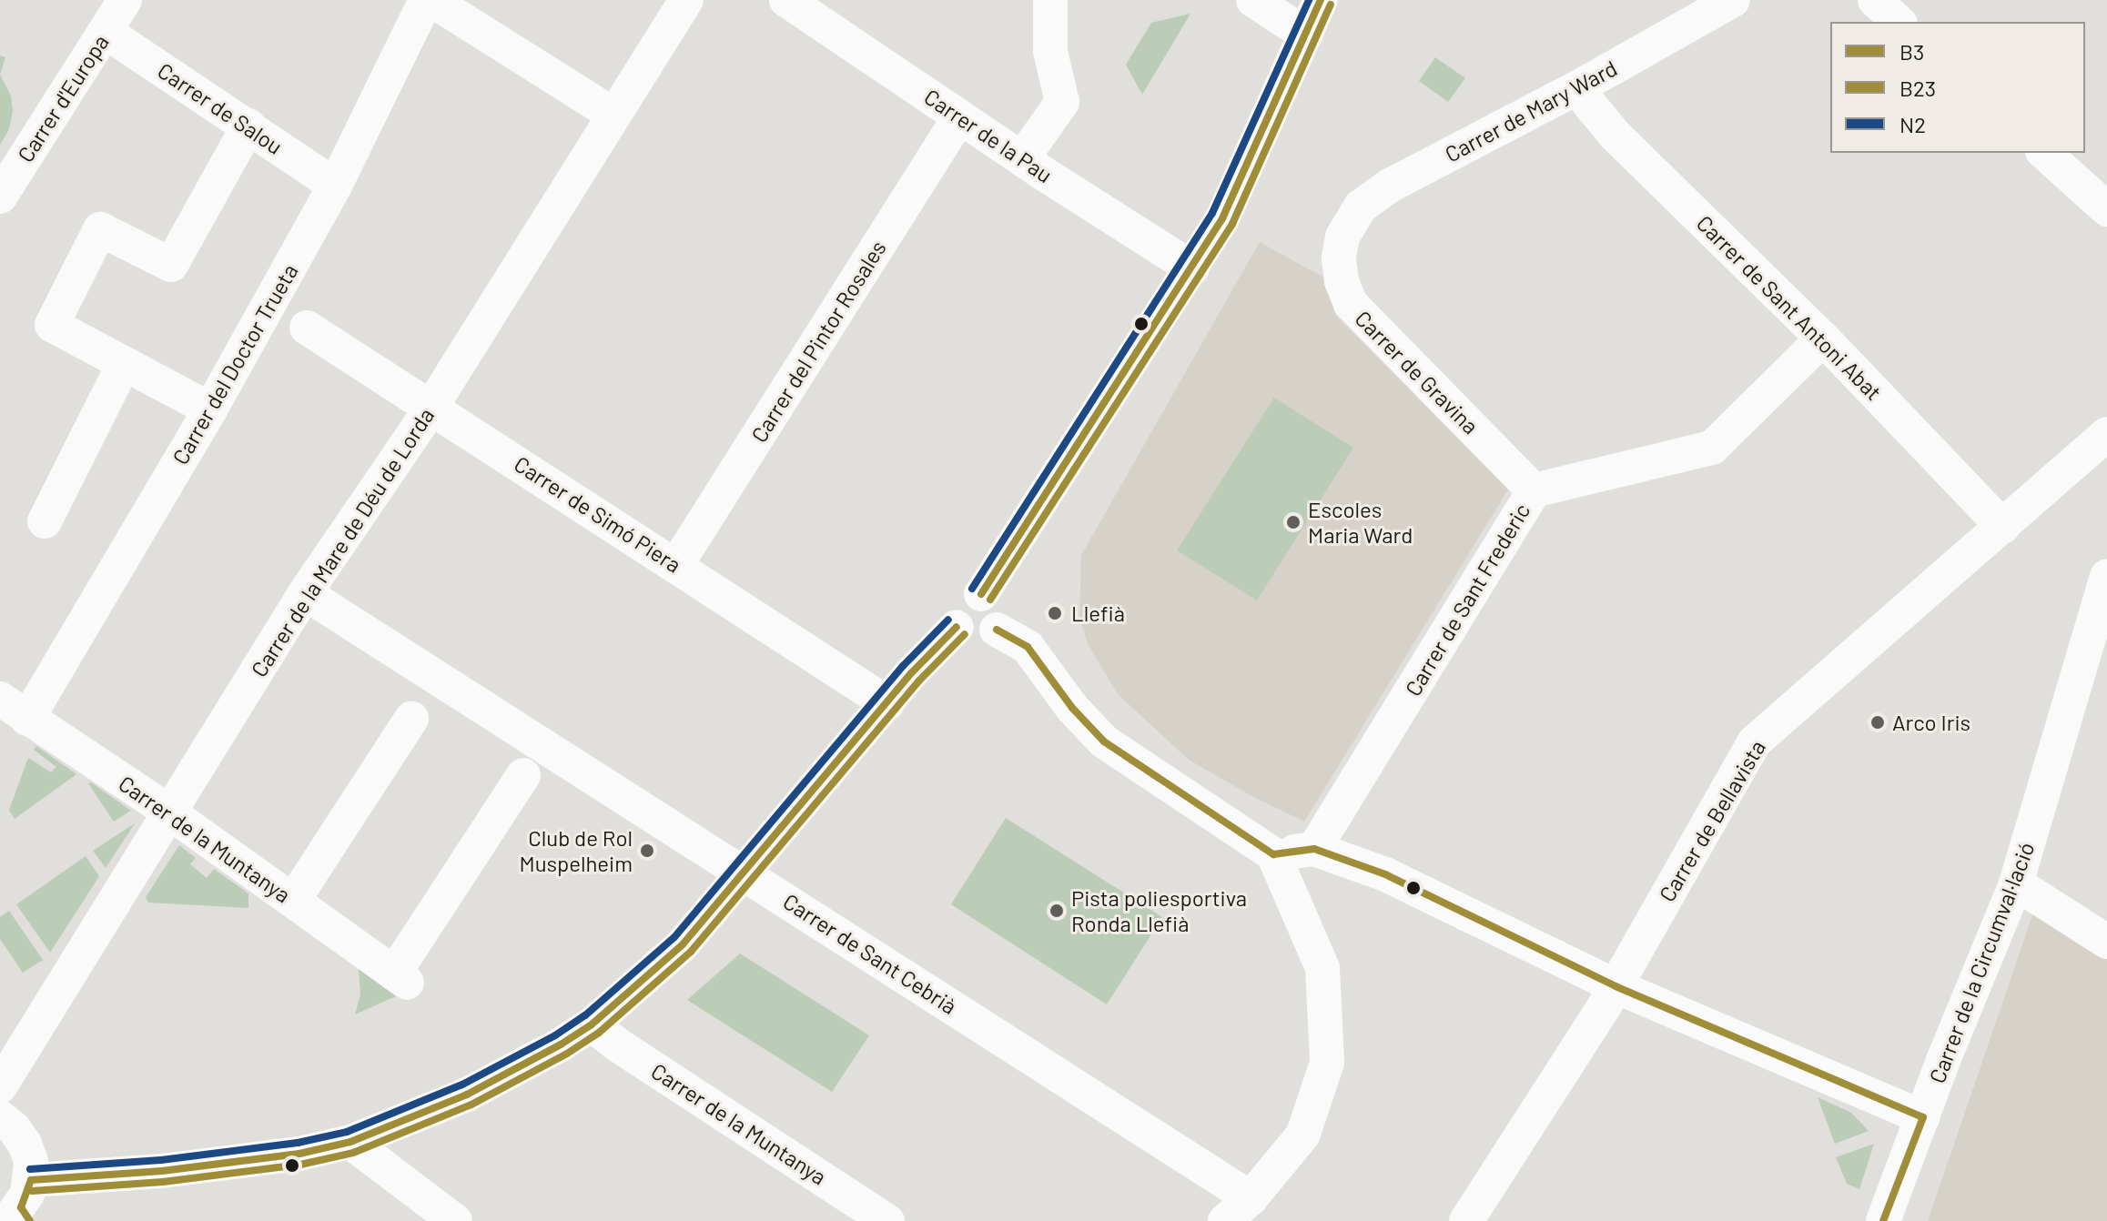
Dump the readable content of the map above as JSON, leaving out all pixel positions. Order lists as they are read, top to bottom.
{
  "streets": {
    "street": [
      "Carrer d'Europa",
      "Carrer de Salou",
      "Carrer de Mary Ward",
      "Carrer de la Pau",
      "Carrer de Sant Antoni Abat",
      "Carrer del Pintor Rosales",
      "Carrer del Doctor Trueta",
      "Carrer de Gravina",
      "Carrer de Simó Piera",
      "Carrer de la Mare de Déu de Lorda",
      "Carrer de Sant Frederic",
      "Carrer de Bellavista",
      "Carrer de la Muntanya",
      "Carrer de Sant Cebrià",
      "Carrer de la Circumval·lació"
    ]
  },
  "crossings": [
    ["Carrer d'Europa", "Carrer de Salou"],
    ["Carrer de Salou", "Carrer del Doctor Trueta"],
    ["Carrer de Mary Ward", "Carrer de Sant Antoni Abat"],
    ["Carrer de Mary Ward", "Carrer de Gravina"],
    ["Carrer de la Pau", "Carrer del Pintor Rosales"],
    ["Carrer de Sant Antoni Abat", "Carrer de Sant Frederic"],
    ["Carrer de Sant Antoni Abat", "Carrer de Bellavista"],
    ["Carrer del Pintor Rosales", "Carrer de Simó Piera"],
    ["Carrer del Doctor Trueta", "Carrer de la Muntanya"],
    ["Carrer de Gravina", "Carrer de Sant Frederic"],
    ["Carrer de Simó Piera", "Carrer de la Mare de Déu de Lorda"],
    ["Carrer de la Mare de Déu de Lorda", "Carrer de la Muntanya"],
    ["Carrer de la Mare de Déu de Lorda", "Carrer de Sant Cebrià"]
  ],
  "places": [
    "Escoles Maria Ward",
    "Llefià",
    "Arco Iris",
    "Club de Rol Muspelheim",
    "Pista poliesportiva Ronda Llefià"
  ],
  "lines": ["transit line B3", "transit line N2", "transit line B23"],
  "legend": ["B3", "B23", "N2"]
}
